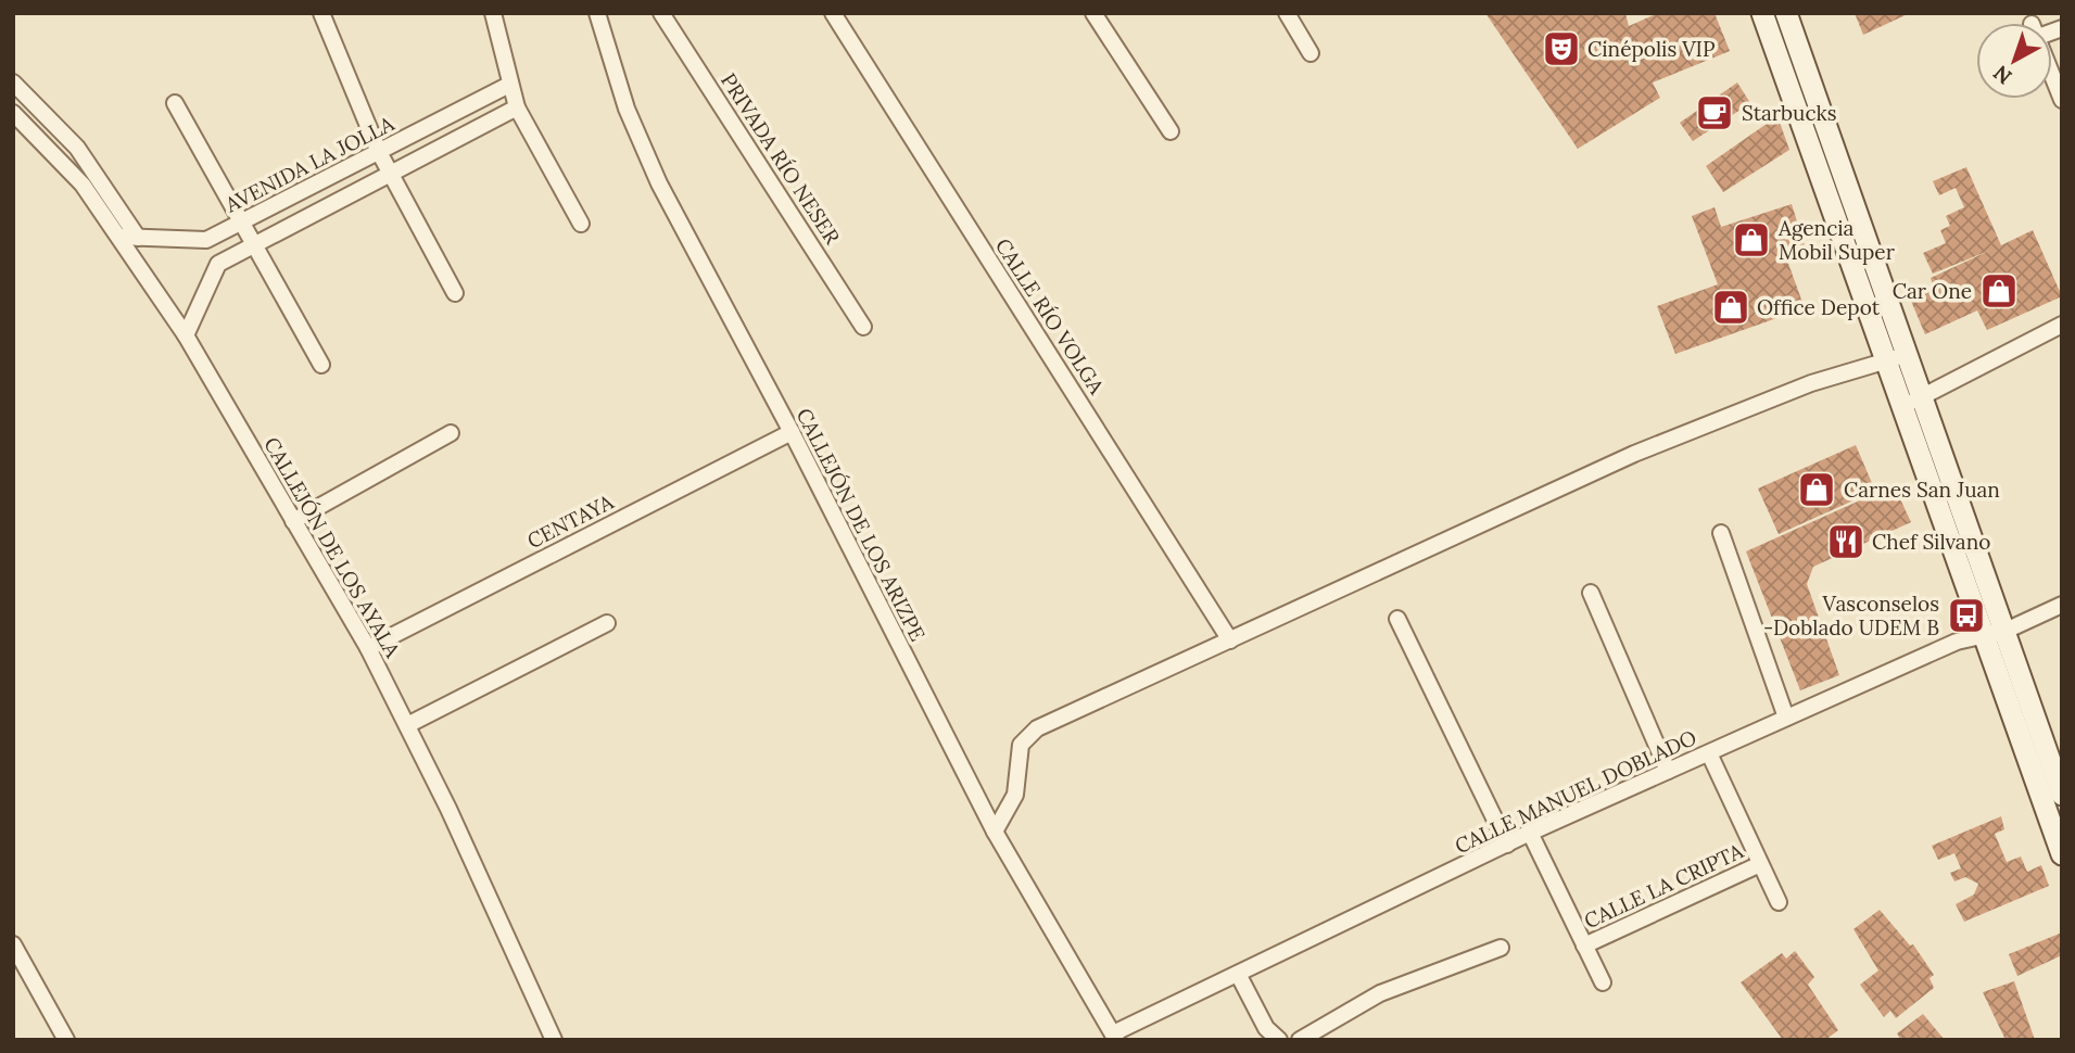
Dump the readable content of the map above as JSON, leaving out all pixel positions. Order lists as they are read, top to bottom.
{
  "streets": {
    "street": [
      "PRIVADA RÍO NESER",
      "AVENIDA LA JOLLA",
      "CALLE RÍO VOLGA",
      "CENTAYA",
      "CALLEJÓN DE LOS ARIZPE",
      "CALLEJÓN DE LOS AYALA",
      "CALLE MANUEL DOBLADO",
      "CALLE LA CRIPTA"
    ]
  },
  "crossings": [
    ["AVENIDA LA JOLLA", "CALLEJÓN DE LOS AYALA"],
    ["CENTAYA", "CALLEJÓN DE LOS ARIZPE"],
    ["CENTAYA", "CALLEJÓN DE LOS AYALA"],
    ["CALLEJÓN DE LOS ARIZPE", "CALLE MANUEL DOBLADO"]
  ],
  "places": {
    "theatre": ["Cinépolis VIP"],
    "cafe": ["Starbucks"],
    "shop": [
      "Agencia Mobil Super",
      "Car One",
      "Office Depot",
      "Carnes San Juan"
    ],
    "restaurant": ["Chef Silvano"],
    "bus stop": ["Vasconselos -Doblado UDEM B"]
  },
  "north": "bottom left"
}
